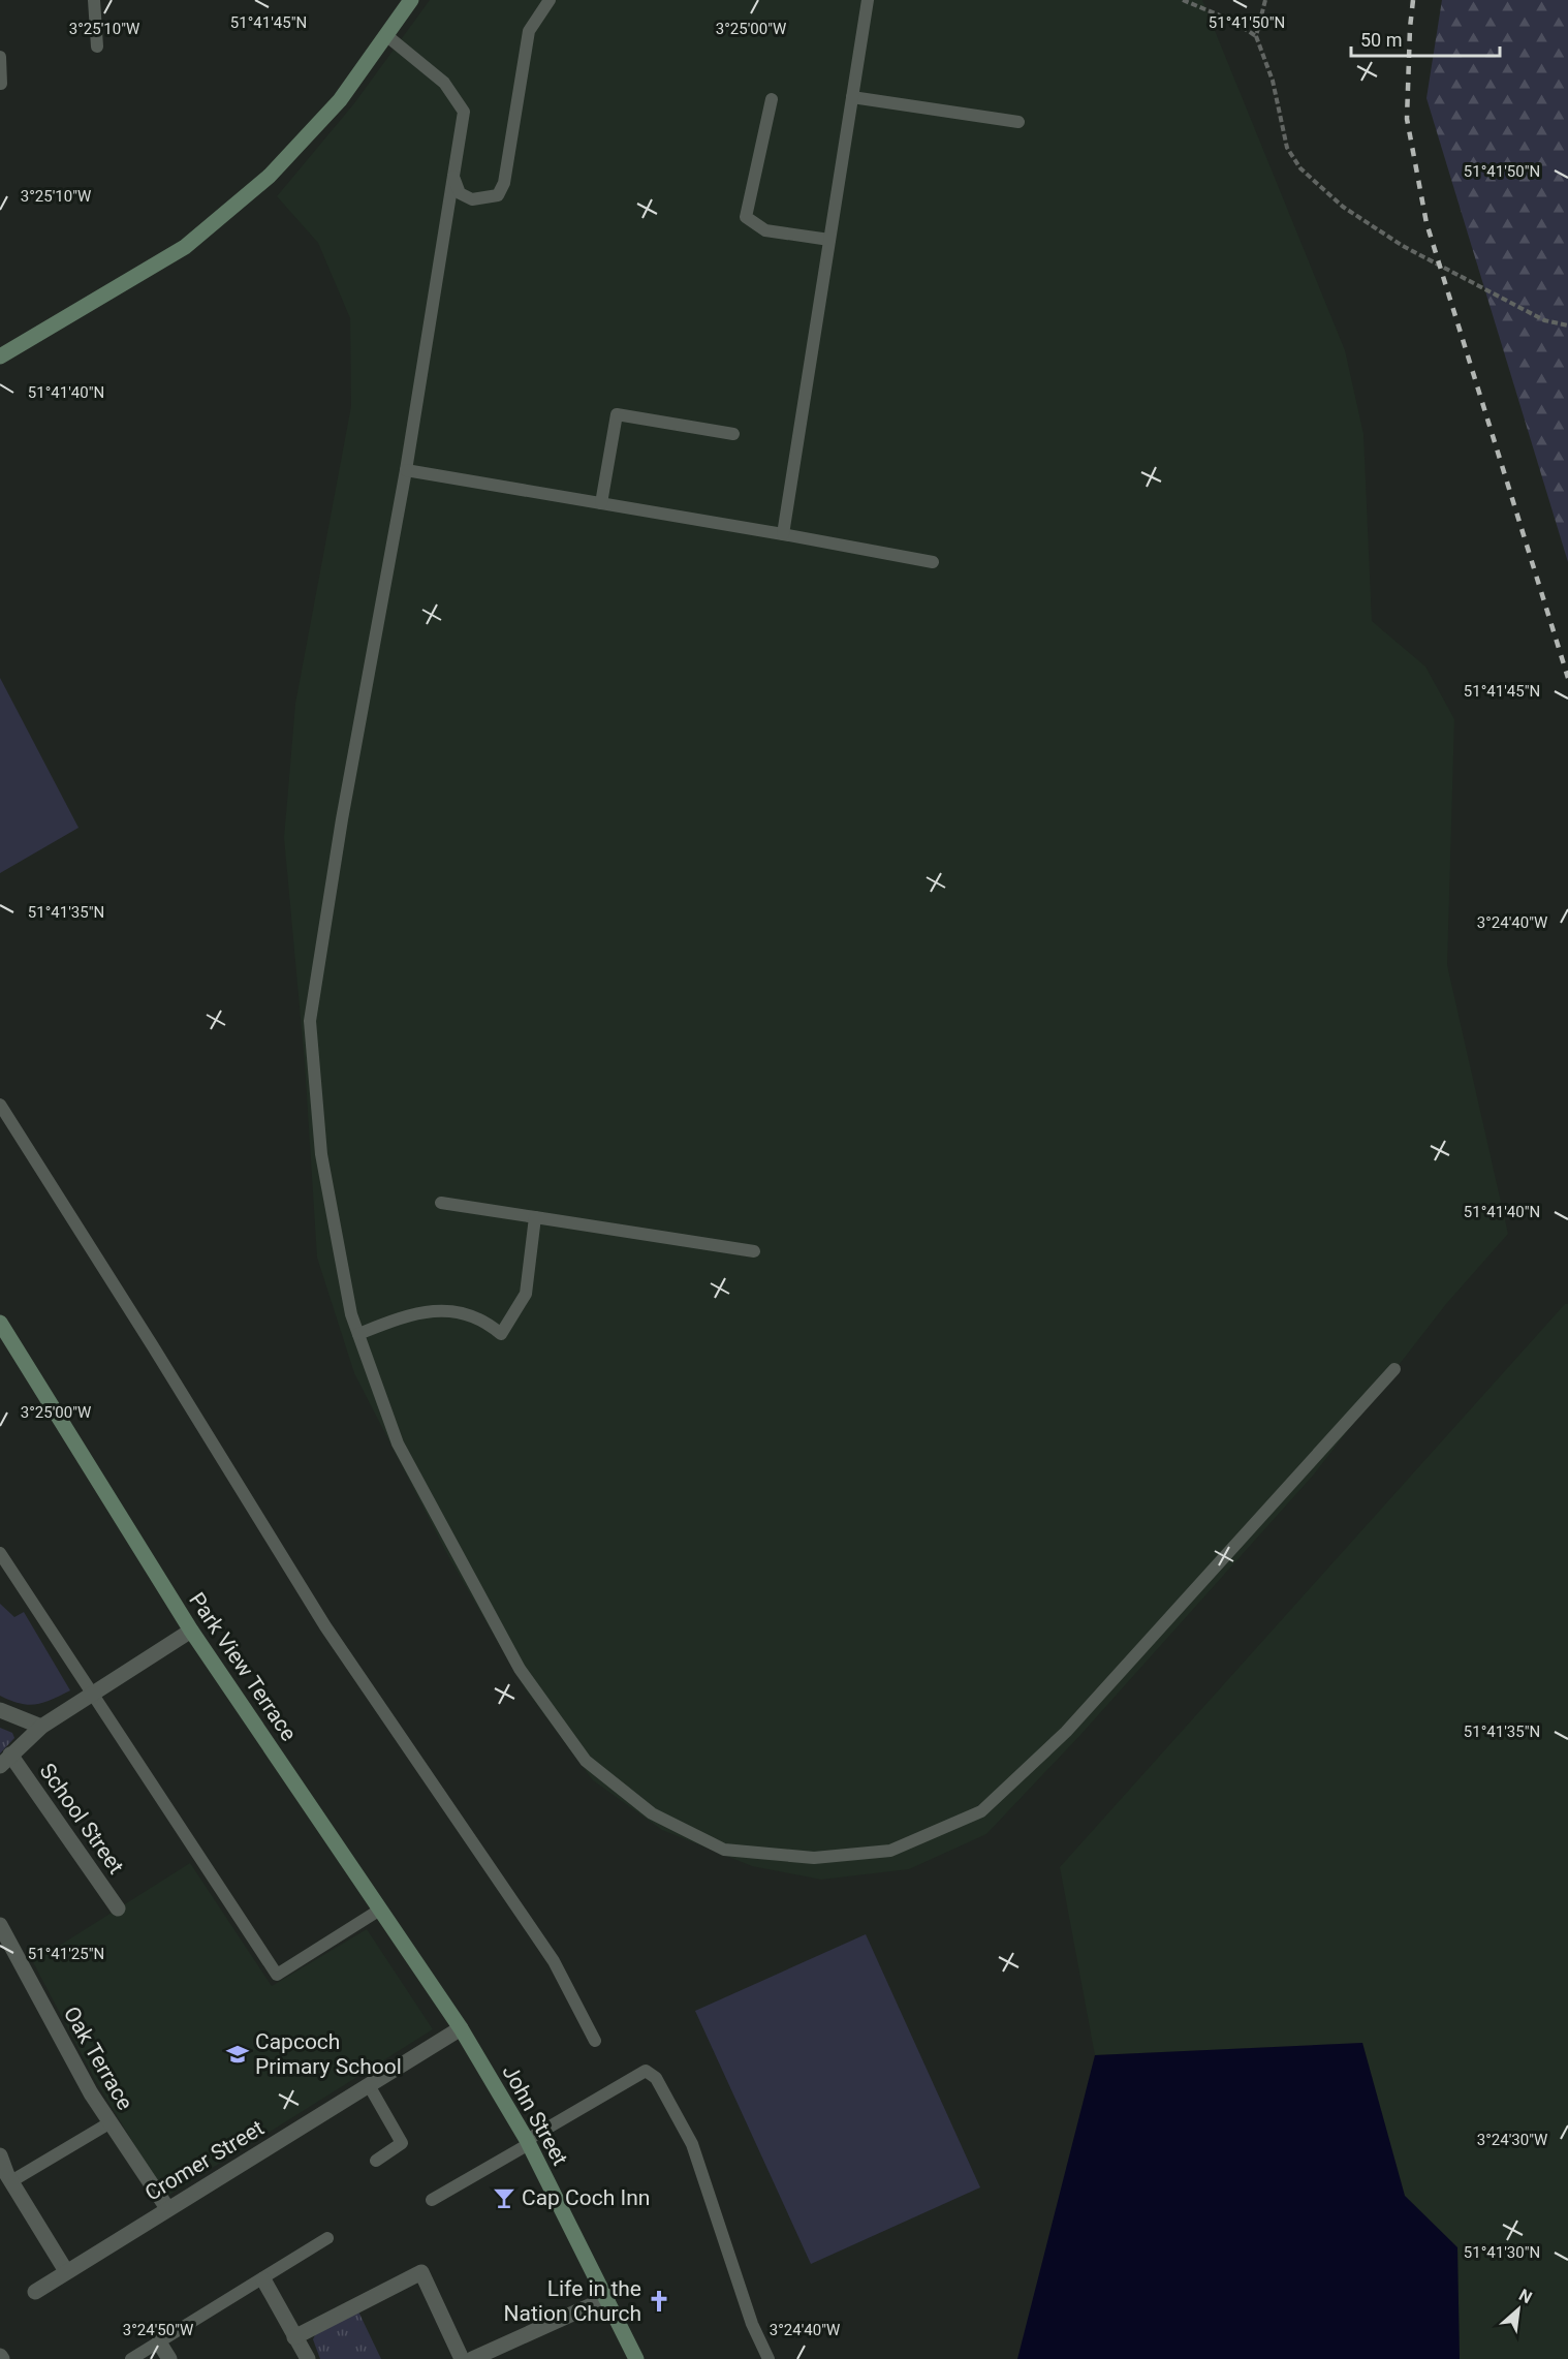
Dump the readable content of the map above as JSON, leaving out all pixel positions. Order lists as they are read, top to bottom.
{
  "streets": {
    "main road": ["Park View Terrace", "John Street"],
    "street": ["School Street", "Oak Terrace", "Cromer Street"]
  },
  "crossings": [
    ["Park View Terrace", "John Street"],
    ["Park View Terrace", "Cromer Street"],
    ["Oak Terrace", "Cromer Street"],
    ["John Street", "Cromer Street"]
  ],
  "places": {
    "school or university": ["Capcoch Primary School"],
    "bar": ["Cap Coch Inn"],
    "church": ["Life in the Nation Church"]
  },
  "scale_bar": "50 m",
  "north": "top right",
  "coordinates": [
    "51°41'45\"N",
    "51°41'50\"N",
    "3°25'10\"W",
    "3°25'00\"W",
    "51°41'40\"N",
    "51°41'35\"N",
    "3°24'40\"W",
    "51°41'25\"N",
    "3°24'30\"W",
    "51°41'30\"N",
    "3°24'50\"W"
  ]
}
